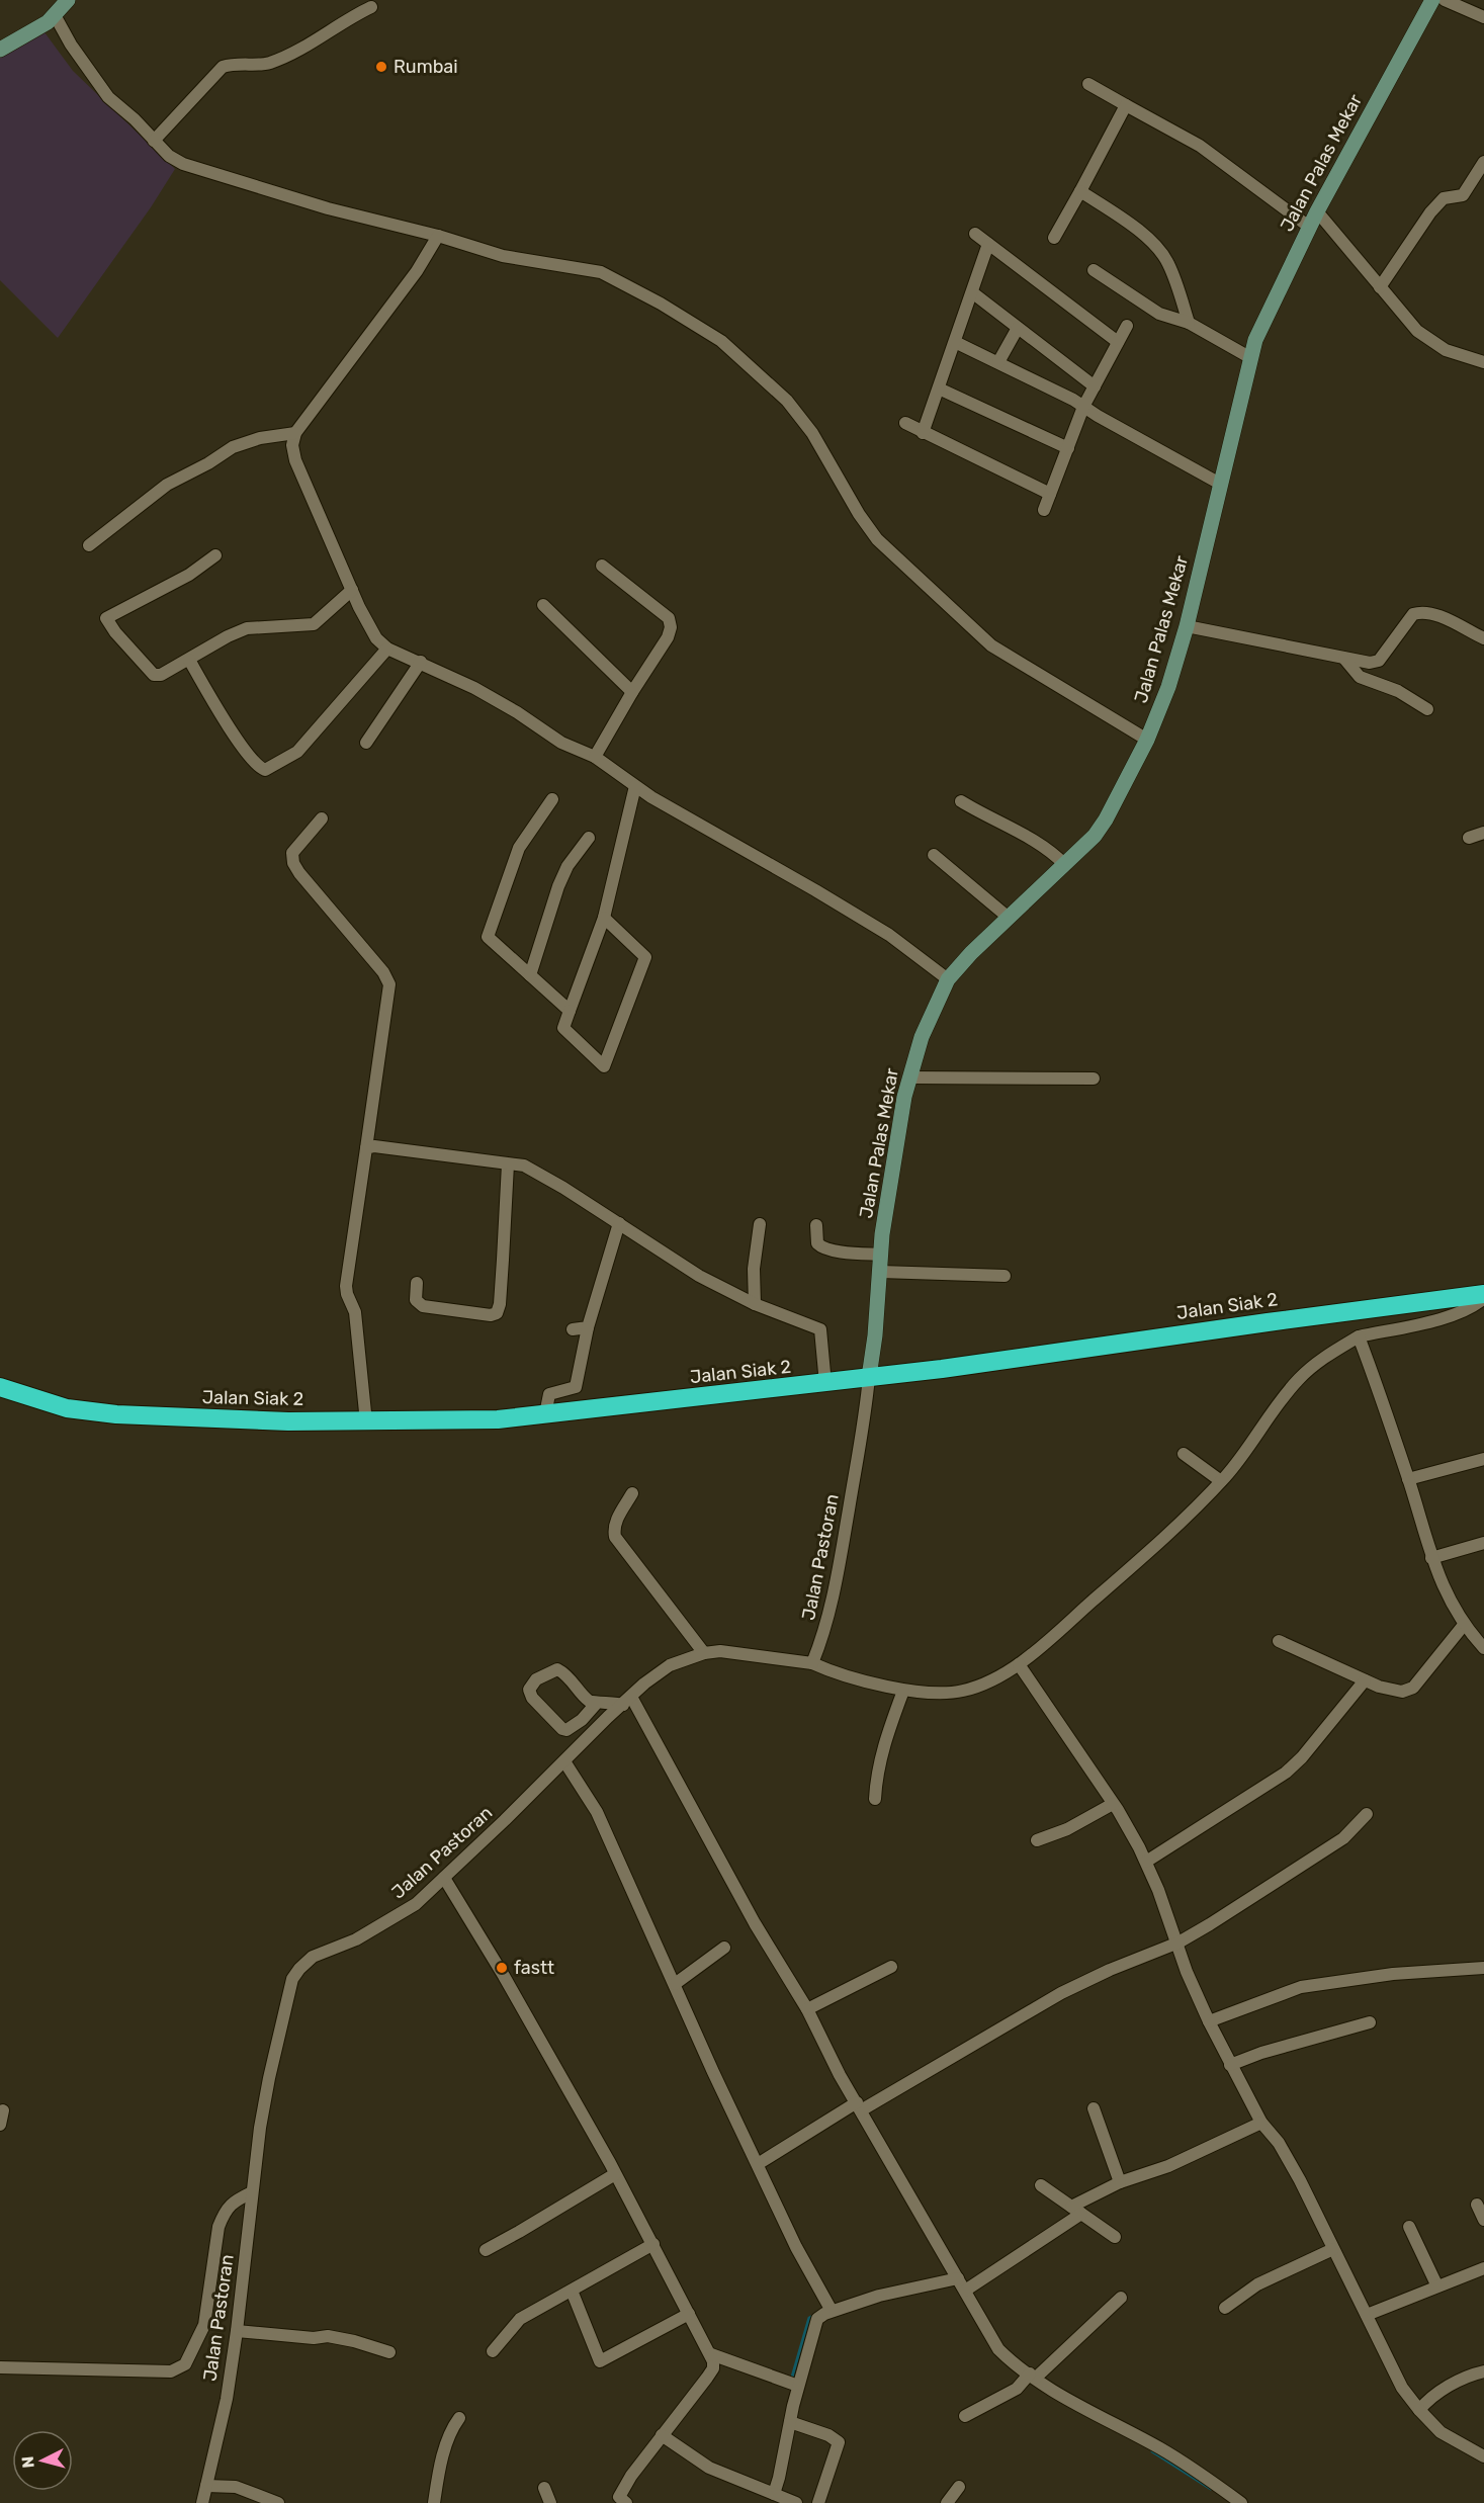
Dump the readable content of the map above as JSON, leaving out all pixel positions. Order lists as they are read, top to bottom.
{
  "streets": {
    "highway": ["Jalan Siak 2"],
    "main road": ["Jalan Palas Mekar"],
    "street": ["Jalan Pastoran"]
  },
  "crossings": [
    ["Jalan Palas Mekar", "Jalan Siak 2"],
    ["Jalan Palas Mekar", "Jalan Pastoran"],
    ["Jalan Siak 2", "Jalan Pastoran"]
  ],
  "places": ["Rumbai", "fastt"],
  "north": "left"
}
